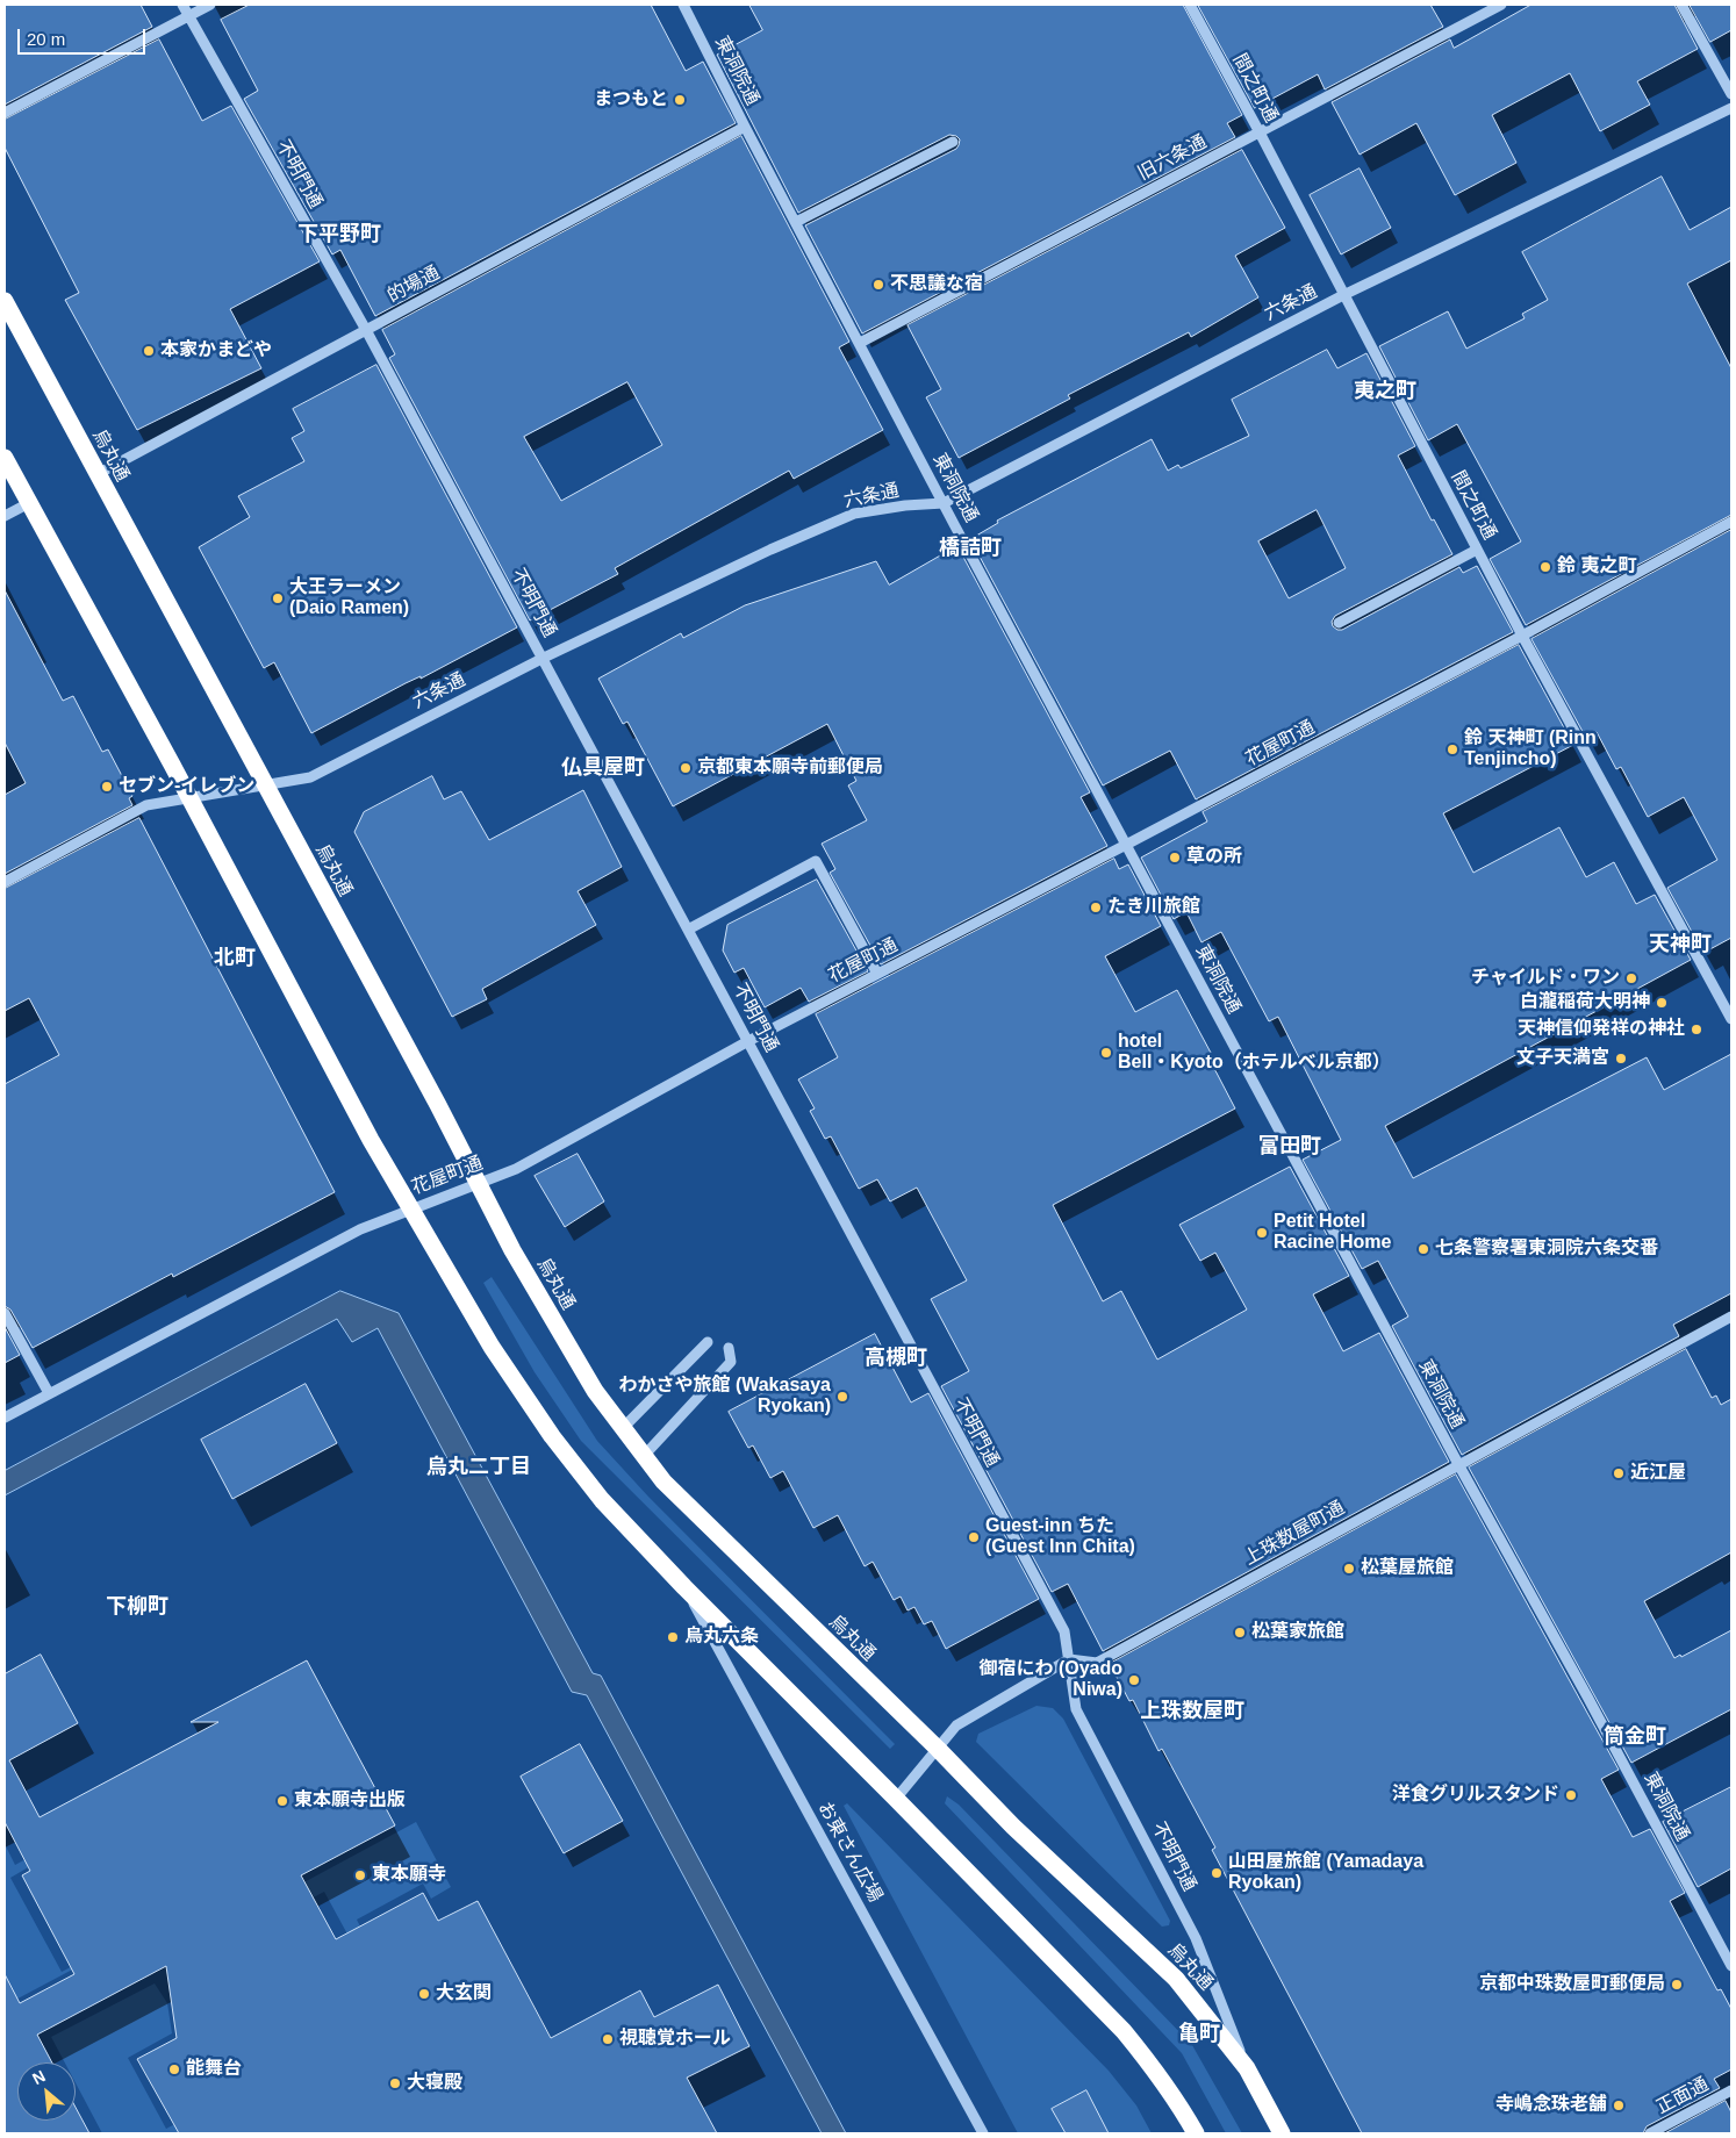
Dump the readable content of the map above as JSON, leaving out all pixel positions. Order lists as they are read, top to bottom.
{
  "streets": {
    "highway": ["烏丸通"],
    "street": [
      "東洞院通",
      "間之町通",
      "旧六条通",
      "不明門通",
      "的場通",
      "六条通",
      "花屋町通",
      "上珠数屋町通",
      "お東さん広場",
      "正面通"
    ]
  },
  "crossings": [
    ["東洞院通", "旧六条通"],
    ["東洞院通", "的場通"],
    ["東洞院通", "六条通"],
    ["東洞院通", "花屋町通"],
    ["東洞院通", "上珠数屋町通"],
    ["間之町通", "旧六条通"],
    ["間之町通", "六条通"],
    ["間之町通", "花屋町通"],
    ["不明門通", "的場通"],
    ["不明門通", "六条通"],
    ["不明門通", "烏丸通"],
    ["不明門通", "花屋町通"],
    ["不明門通", "上珠数屋町通"],
    ["的場通", "烏丸通"],
    ["六条通", "烏丸通"],
    ["烏丸通", "花屋町通"]
  ],
  "districts": [
    "下平野町",
    "夷之町",
    "橋詰町",
    "仏具屋町",
    "天神町",
    "北町",
    "富田町",
    "高槻町",
    "烏丸二丁目",
    "下柳町",
    "上珠数屋町",
    "筒金町",
    "亀町"
  ],
  "places": [
    "まつもと",
    "不思議な宿",
    "本家かまどや",
    "鈴 夷之町",
    "大王ラーメン (Daio Ramen)",
    "鈴 天神町 (Rinn Tenjincho)",
    "京都東本願寺前郵便局",
    "セブン-イレブン",
    "草の所",
    "たき川旅館",
    "チャイルド・ワン",
    "白瀧稲荷大明神",
    "天神信仰発祥の神社",
    "hotel Bell・Kyoto（ホテルベル京都）",
    "文子天満宮",
    "Petit Hotel Racine Home",
    "七条警察署東洞院六条交番",
    "わかさや旅館 (Wakasaya Ryokan)",
    "近江屋",
    "Guest-inn ちた (Guest Inn Chita)",
    "松葉屋旅館",
    "松葉家旅館",
    "烏丸六条",
    "御宿にわ (Oyado Niwa)",
    "洋食グリルスタンド",
    "東本願寺出版",
    "山田屋旅館 (Yamadaya Ryokan)",
    "東本願寺",
    "京都中珠数屋町郵便局",
    "大玄関",
    "視聴覚ホール",
    "能舞台",
    "大寝殿",
    "寺嶋念珠老舗"
  ],
  "scale_bar": "20 m",
  "north": "top left"
}
